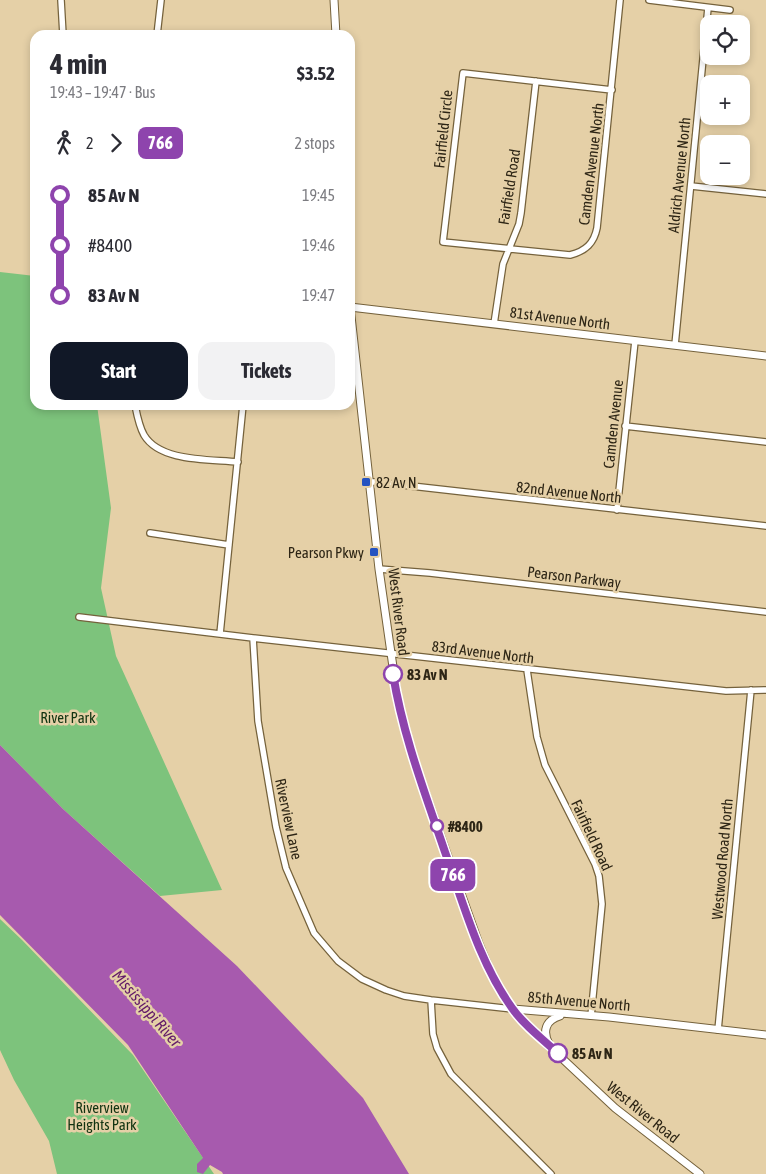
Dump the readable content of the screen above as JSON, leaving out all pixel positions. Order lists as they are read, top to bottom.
{
  "streets": {
    "street": [
      "Fairfield Circle",
      "Camden Avenue North",
      "Aldrich Avenue North",
      "Fairfield Road",
      "81st Avenue North",
      "Camden Avenue",
      "82nd Avenue North",
      "Pearson Parkway",
      "West River Road",
      "83rd Avenue North",
      "Riverview Lane",
      "Westwood Road North",
      "85th Avenue North"
    ]
  },
  "crossings": [
    ["Fairfield Circle", "Camden Avenue North"],
    ["Fairfield Circle", "Fairfield Road"],
    ["Camden Avenue North", "Fairfield Road"],
    ["Aldrich Avenue North", "81st Avenue North"],
    ["Fairfield Road", "81st Avenue North"],
    ["Fairfield Road", "83rd Avenue North"],
    ["Fairfield Road", "85th Avenue North"],
    ["81st Avenue North", "Camden Avenue"],
    ["Camden Avenue", "82nd Avenue North"],
    ["82nd Avenue North", "West River Road"],
    ["Pearson Parkway", "West River Road"],
    ["West River Road", "83rd Avenue North"],
    ["West River Road", "85th Avenue North"],
    ["83rd Avenue North", "Riverview Lane"],
    ["83rd Avenue North", "Westwood Road North"],
    ["Riverview Lane", "85th Avenue North"],
    ["Westwood Road North", "85th Avenue North"]
  ],
  "water": ["Mississippi River"],
  "parks": ["River Park", "Riverview Heights Park"],
  "places": {
    "transit": ["82 Av N", "Pearson Pkwy"],
    "other": ["83 Av N", "#8400", "85 Av N"]
  },
  "lines": ["bus line 766"],
  "page": {
    "on_map": "766",
    "map_buttons": ["+", "−"],
    "heading": ["4 min", "19:43 – 19:47 · Bus", "$3.52"],
    "legs": ["2", "766", "2 stops"],
    "list": [
      {
        "name": "85 Av N",
        "value": "19:45"
      },
      {
        "name": "#8400",
        "value": "19:46"
      },
      {
        "name": "83 Av N",
        "value": "19:47"
      }
    ],
    "buttons": ["Start", "Tickets"]
  }
}
